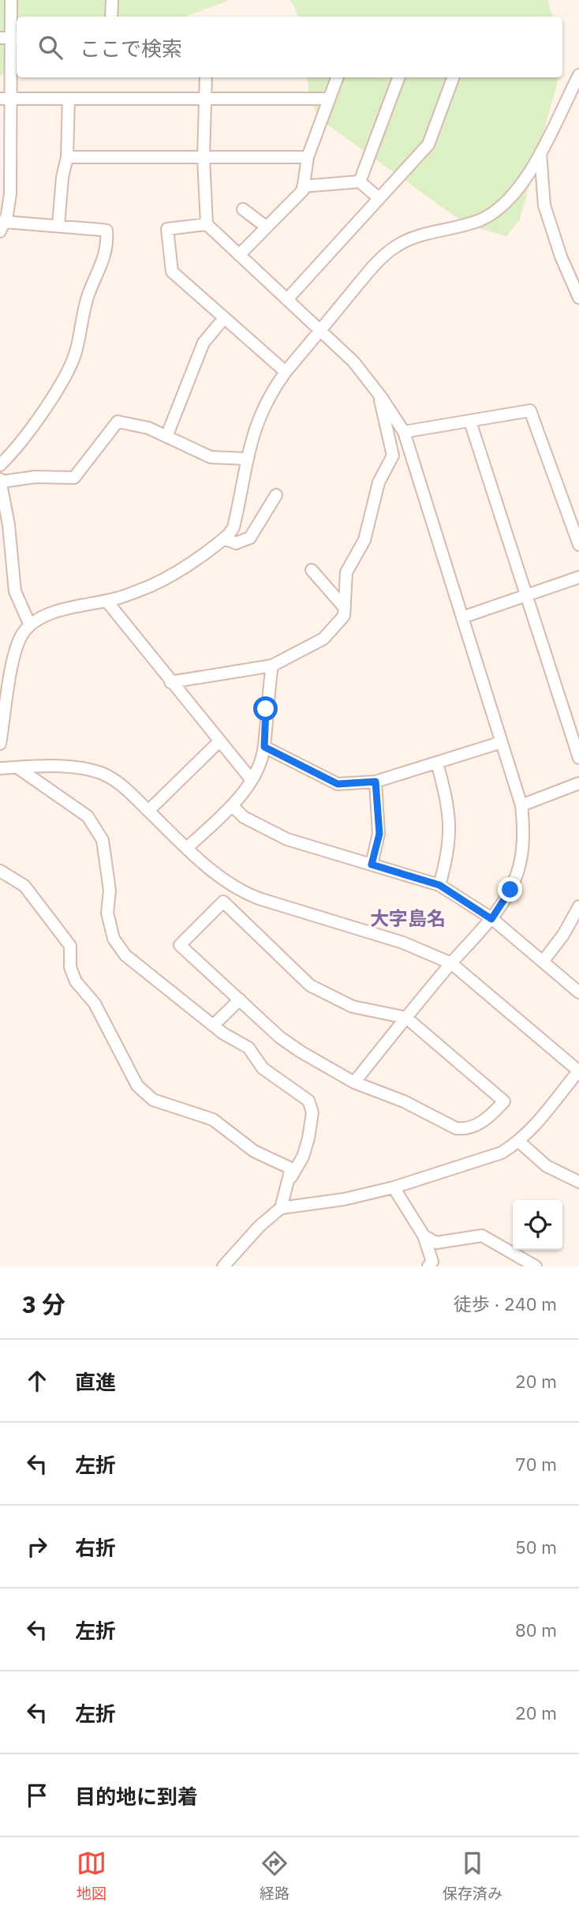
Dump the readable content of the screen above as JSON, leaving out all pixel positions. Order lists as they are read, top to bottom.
{
  "districts": ["大字島名"],
  "page": {
    "search": "ここで検索",
    "heading": ["3 分", "徒歩 · 240 m"],
    "list": [
      ["直進", "20 m"],
      ["左折", "70 m"],
      ["右折", "50 m"],
      ["左折", "80 m"],
      ["左折", "20 m"],
      "目的地に到着"
    ],
    "nav": ["地図", "経路", "保存済み"]
  }
}
